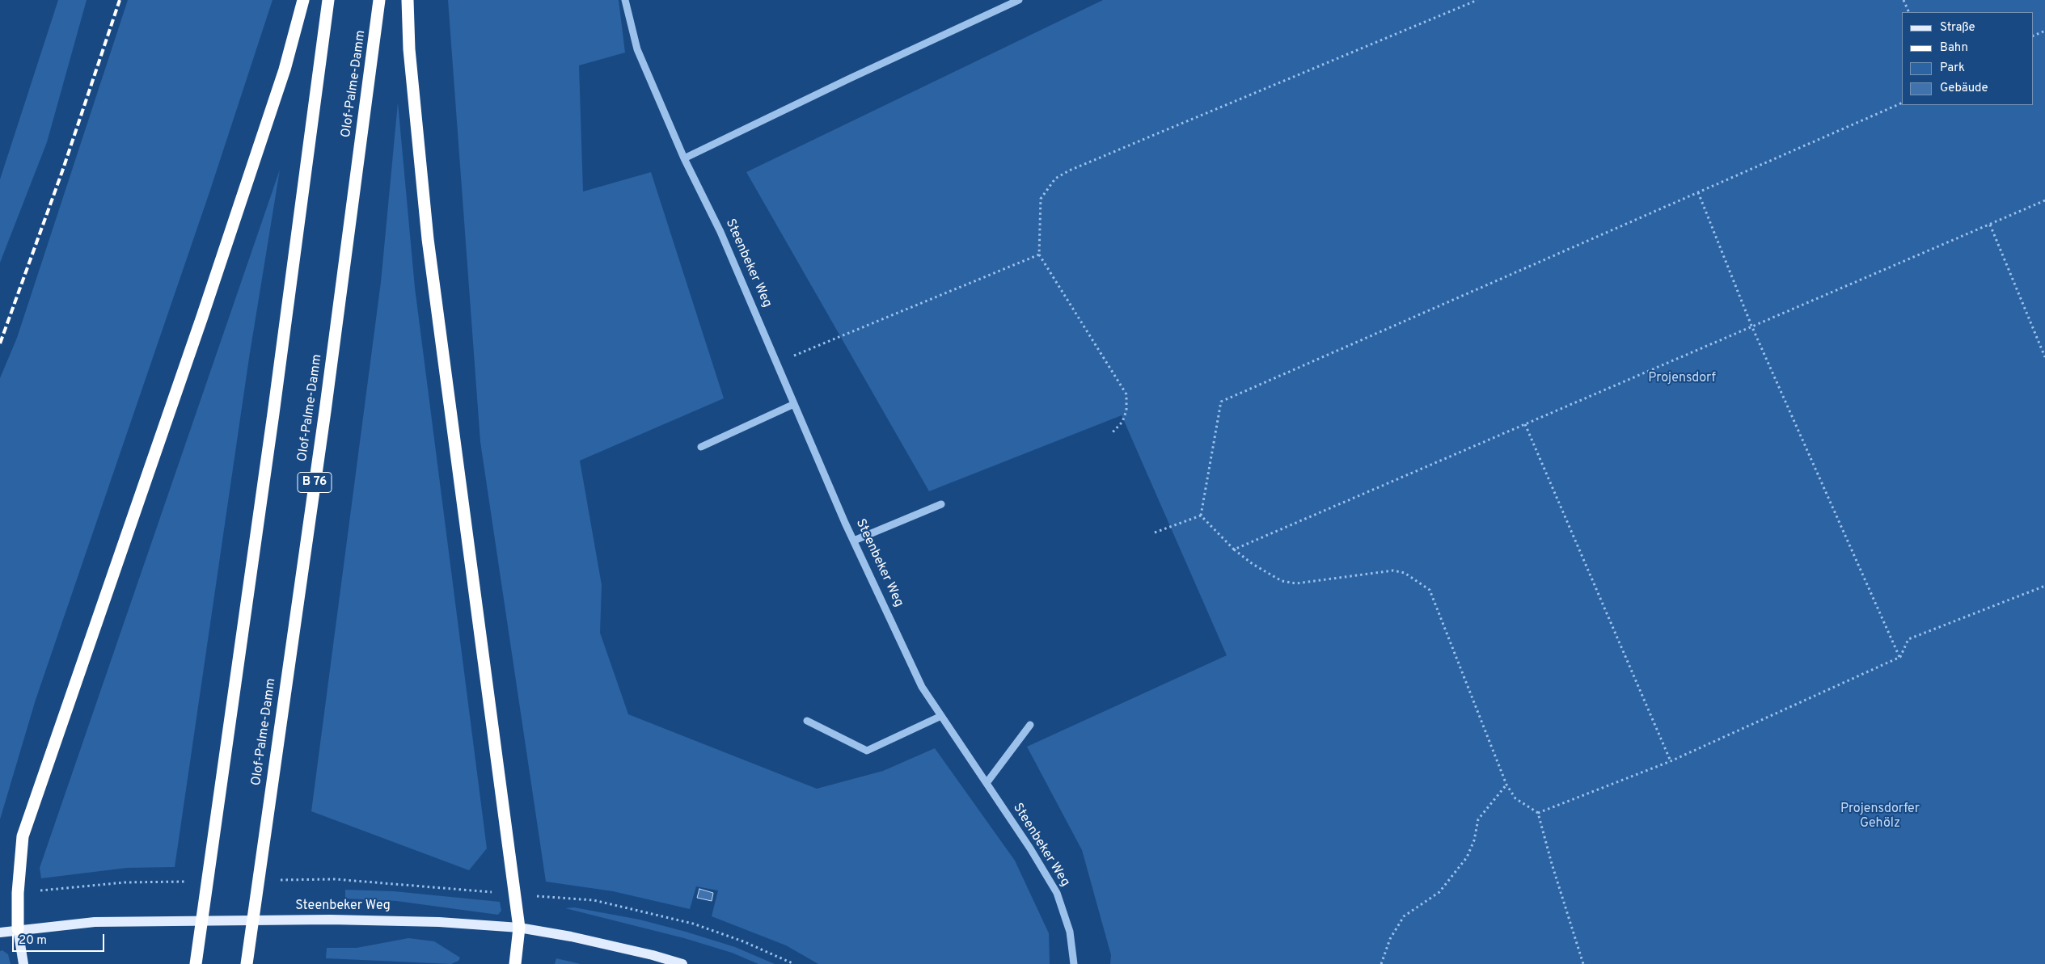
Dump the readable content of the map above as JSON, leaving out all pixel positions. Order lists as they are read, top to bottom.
{
  "streets": {
    "highway": ["Olof-Palme-Damm", "B 76"],
    "main road": ["Steenbeker Weg"]
  },
  "parks": ["Projensdorf", "Projensdorfer Gehölz"],
  "legend": [
    "Straße",
    "Bahn",
    "Park",
    "Gebäude"
  ],
  "scale_bar": "20 m"
}
